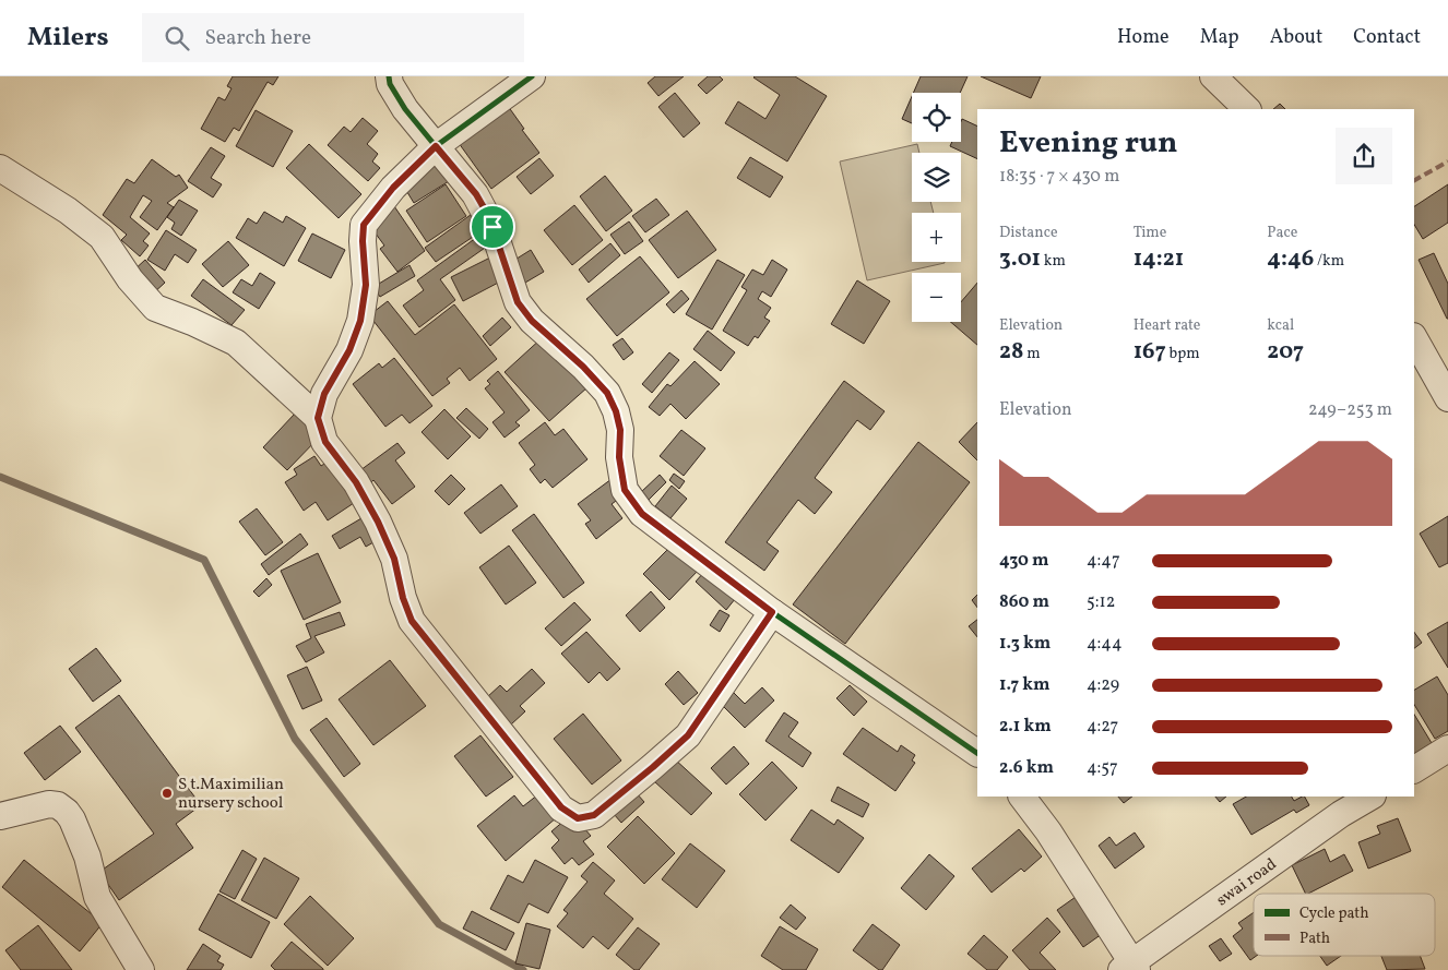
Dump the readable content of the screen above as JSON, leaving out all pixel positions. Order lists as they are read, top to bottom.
{
  "streets": {
    "street": ["swai road"]
  },
  "places": ["S t.Maximilian nursery school"],
  "legend": ["Cycle path", "Path"],
  "page": {
    "header": "Milers",
    "search": "Search here",
    "nav": [
      "Home",
      "Map",
      "About",
      "Contact"
    ],
    "map_buttons": ["+", "−"],
    "heading": ["Evening run", "18:35 · 7 × 430 m"],
    "stats": [
      ["Distance", "3.01 km"],
      ["Time", "14:21"],
      ["Pace", "4:46 /km"],
      ["Elevation", "28 m"],
      ["Heart rate", "167 bpm"],
      ["kcal", "207"]
    ],
    "chart": ["Elevation", "249–253 m"],
    "list": [
      {
        "name": "430 m",
        "note": "4:47"
      },
      {
        "name": "860 m",
        "note": "5:12"
      },
      {
        "name": "1.3 km",
        "note": "4:44"
      },
      {
        "name": "1.7 km",
        "note": "4:29"
      },
      {
        "name": "2.1 km",
        "note": "4:27"
      },
      {
        "name": "2.6 km",
        "note": "4:57"
      }
    ]
  }
}
